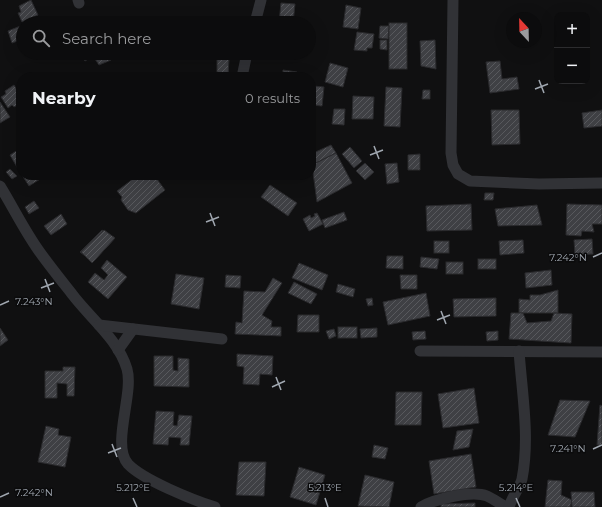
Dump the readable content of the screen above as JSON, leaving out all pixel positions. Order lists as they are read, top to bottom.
{
  "north": "top",
  "page": {
    "map_buttons": ["+", "−"],
    "search": "Search here",
    "heading": ["Nearby", "0 results"]
  },
  "coordinates": [
    "7.242°N",
    "7.243°N",
    "7.241°N",
    "5.212°E",
    "5.213°E",
    "5.214°E"
  ]
}
